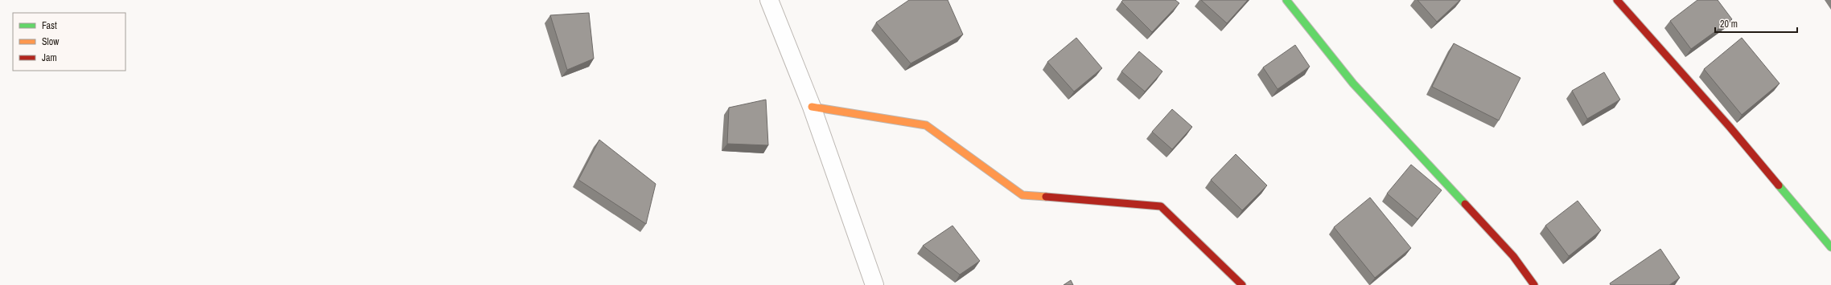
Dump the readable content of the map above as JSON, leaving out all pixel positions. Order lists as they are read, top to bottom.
{
  "legend": ["Fast", "Slow", "Jam"],
  "scale_bar": "20 m"
}
